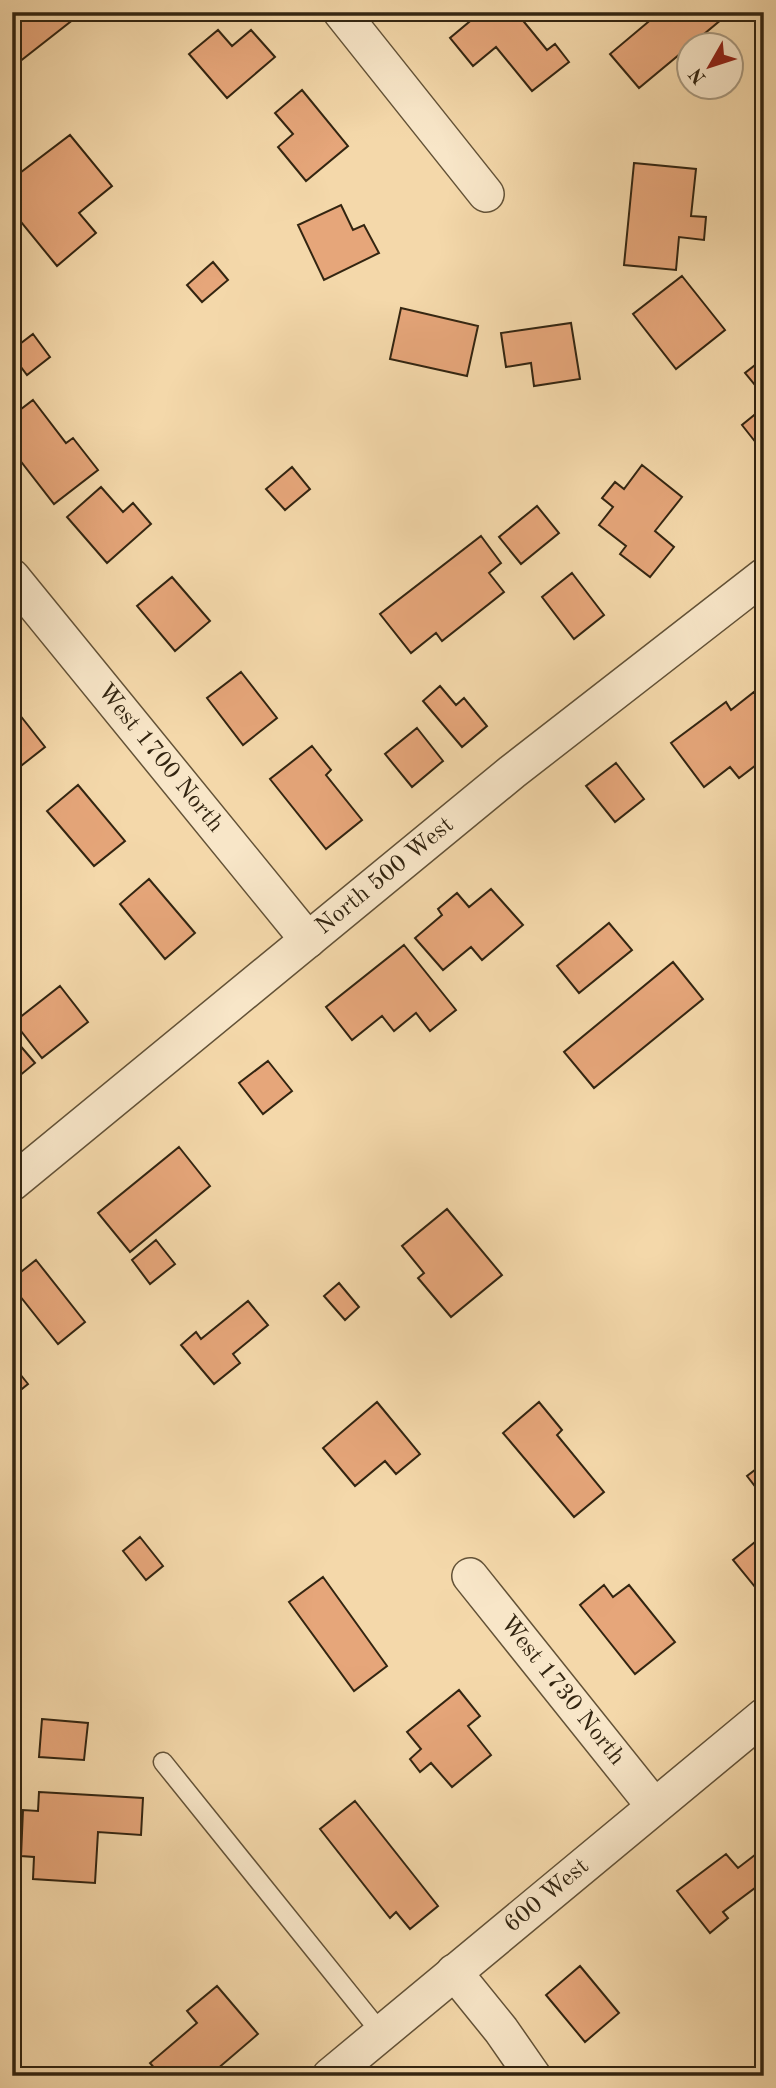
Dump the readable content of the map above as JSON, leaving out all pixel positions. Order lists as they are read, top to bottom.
{
  "streets": {
    "street": [
      "West 1700 North",
      "North 500 West",
      "West 1730 North",
      "600 West"
    ]
  },
  "crossings": [
    ["West 1700 North", "North 500 West"],
    ["West 1730 North", "600 West"]
  ],
  "north": "bottom left"
}
